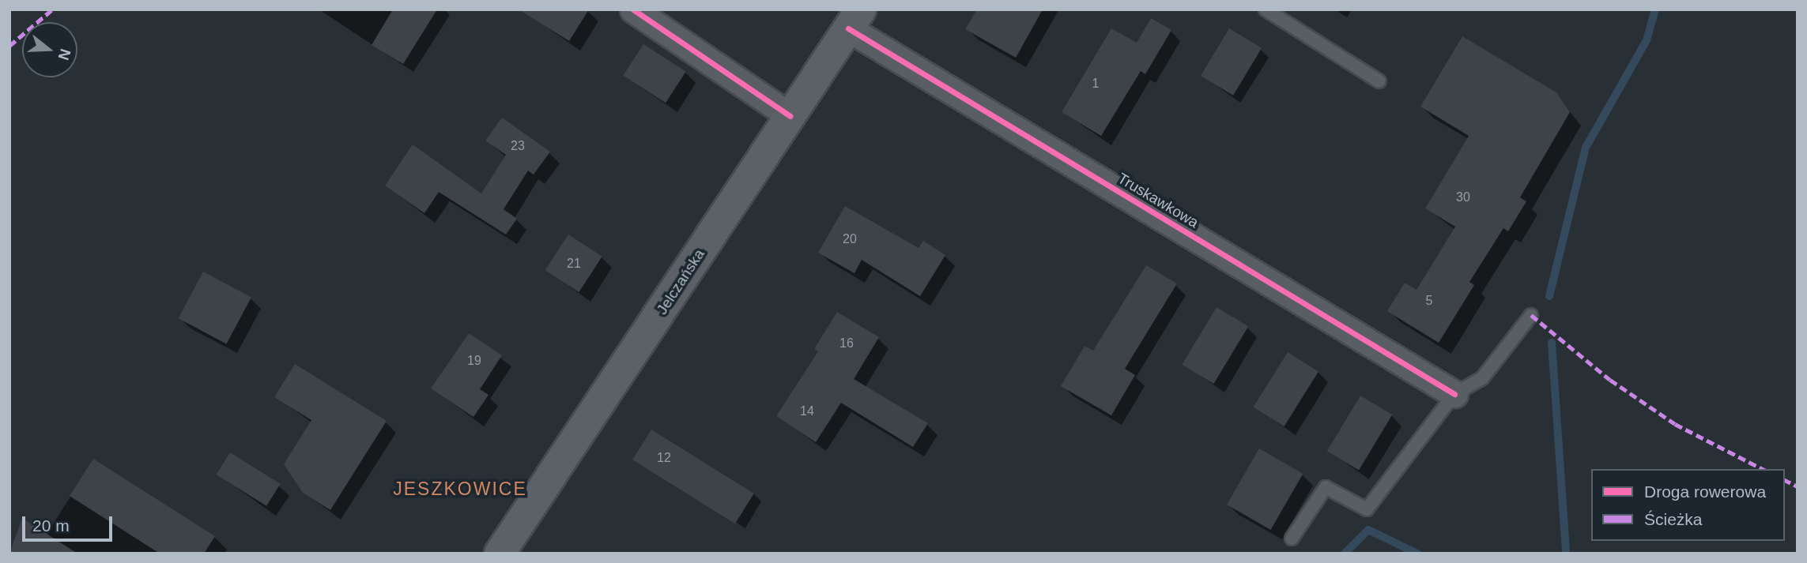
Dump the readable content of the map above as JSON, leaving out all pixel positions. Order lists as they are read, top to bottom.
{
  "streets": {
    "main road": ["Jelczańska"],
    "street": ["Truskawkowa"]
  },
  "crossings": [
    ["Truskawkowa", "Jelczańska"]
  ],
  "districts": ["JESZKOWICE"],
  "house_numbers": [
    "1",
    "23",
    "30",
    "20",
    "21",
    "5",
    "16",
    "19",
    "14",
    "12"
  ],
  "legend": ["Droga rowerowa", "Ścieżka"],
  "scale_bar": "20 m",
  "north": "right"
}
